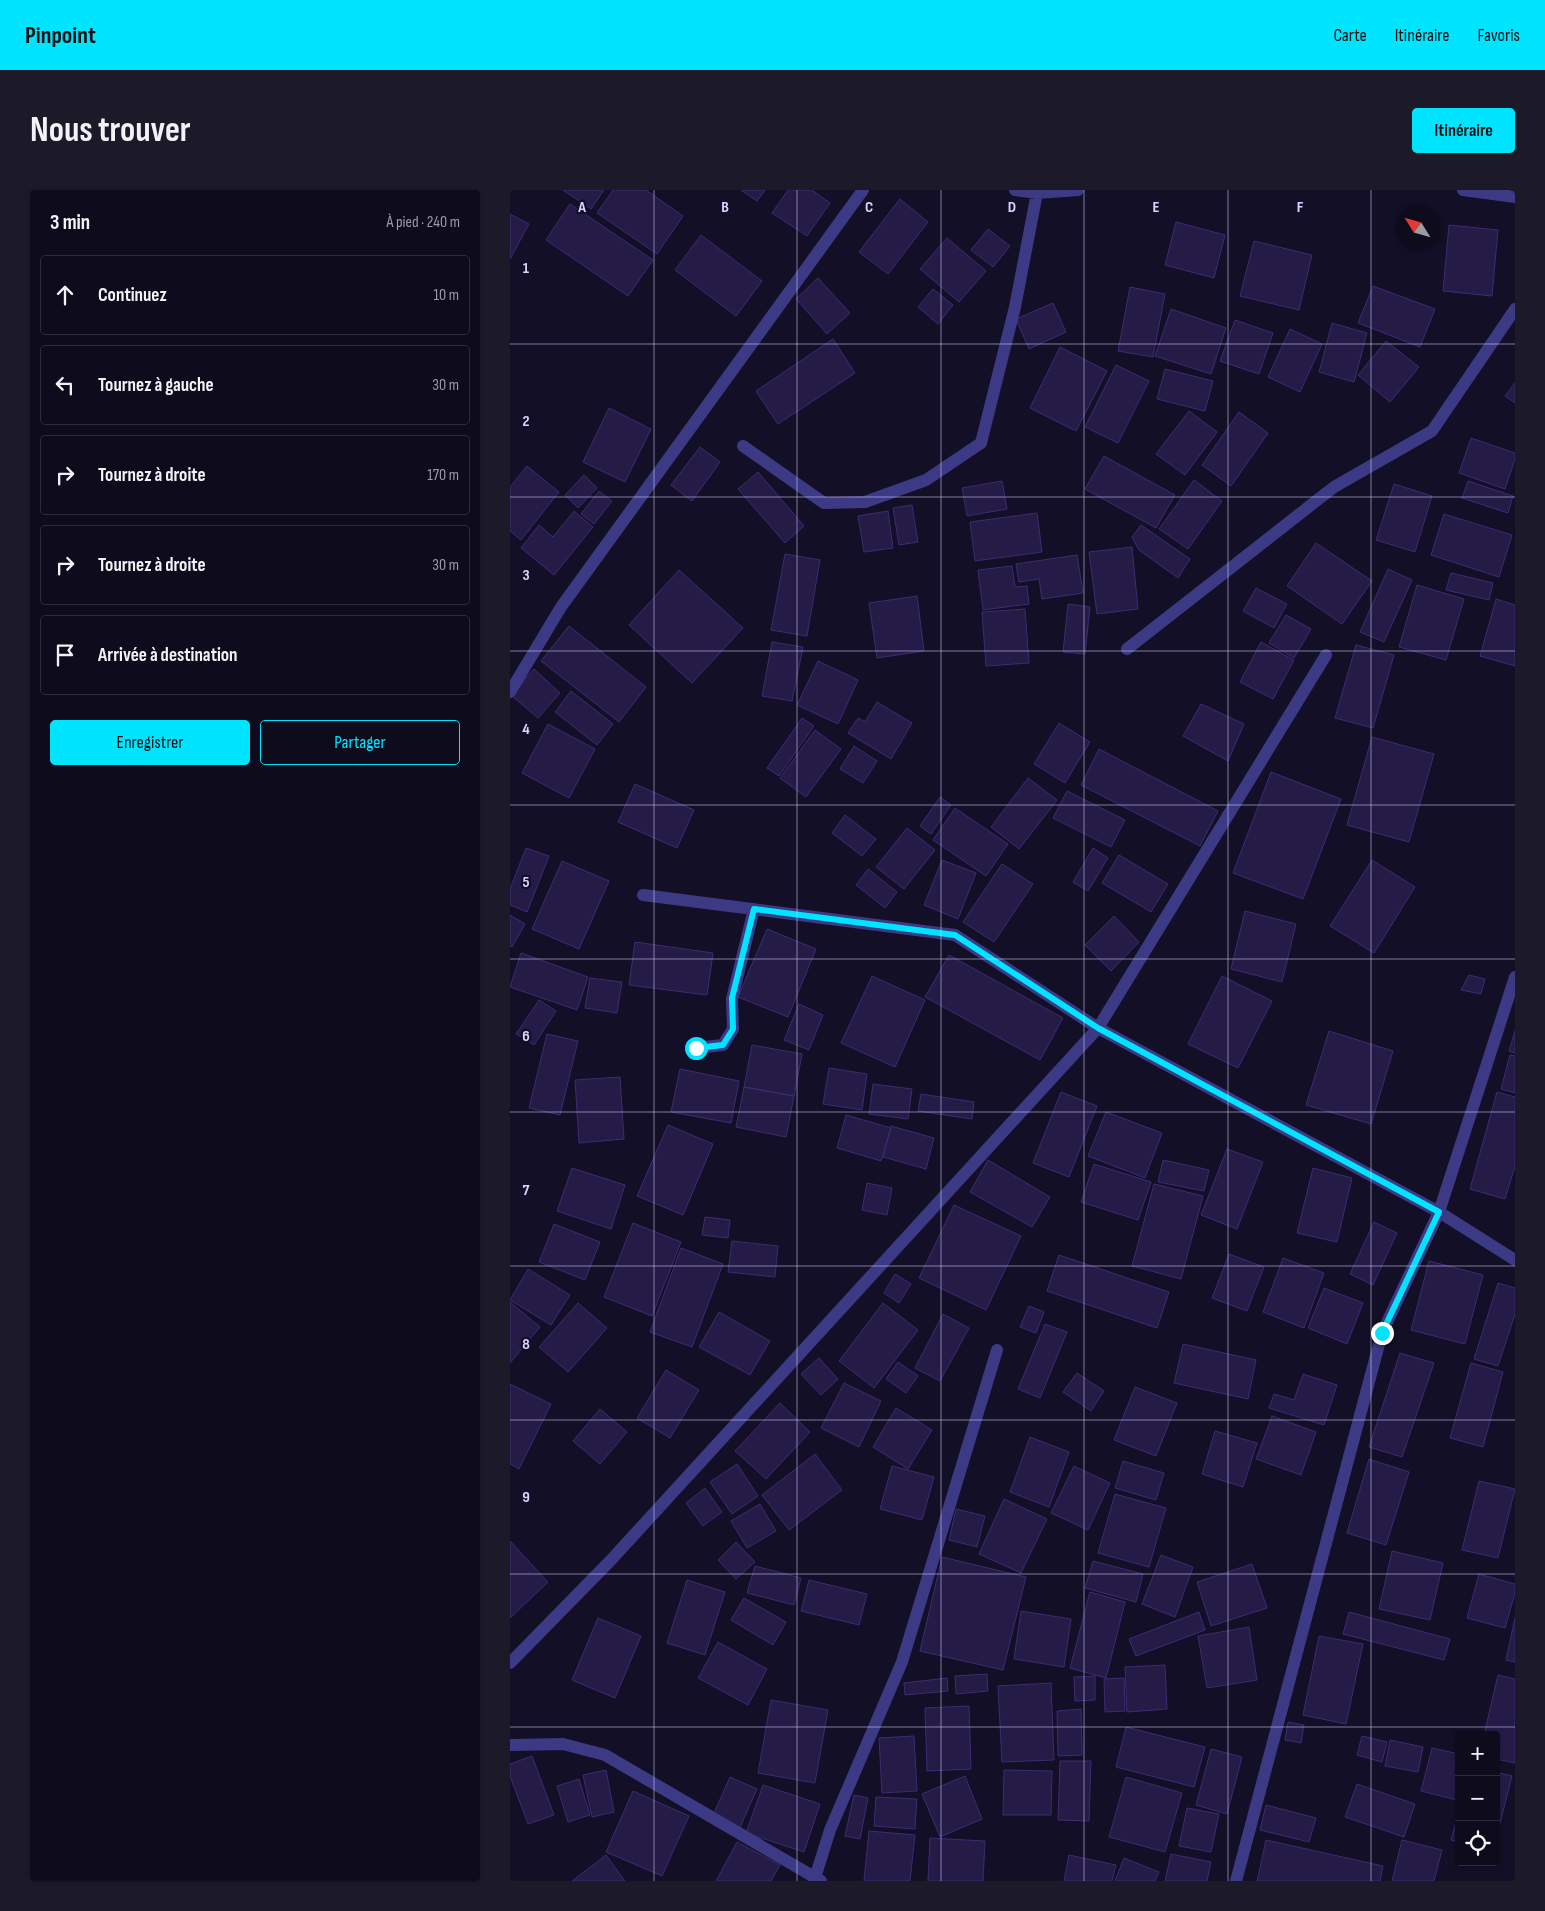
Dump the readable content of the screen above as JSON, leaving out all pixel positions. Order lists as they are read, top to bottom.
{
  "north": "top left",
  "page": {
    "header": "Pinpoint",
    "nav": ["Carte", "Itinéraire", "Favoris"],
    "buttons": [
      "Itinéraire",
      ["Enregistrer", "Partager"]
    ],
    "title": "Nous trouver",
    "heading": ["3 min", "À pied · 240 m"],
    "list": [
      ["Continuez", "10 m"],
      ["Tournez à gauche", "30 m"],
      ["Tournez à droite", "170 m"],
      ["Tournez à droite", "30 m"],
      "Arrivée à destination"
    ],
    "map_buttons": ["+", "−"]
  },
  "grid": {
    "columns": [
      "A",
      "B",
      "C",
      "D",
      "E",
      "F"
    ],
    "rows": [
      "1",
      "2",
      "3",
      "4",
      "5",
      "6",
      "7",
      "8",
      "9"
    ]
  }
}
